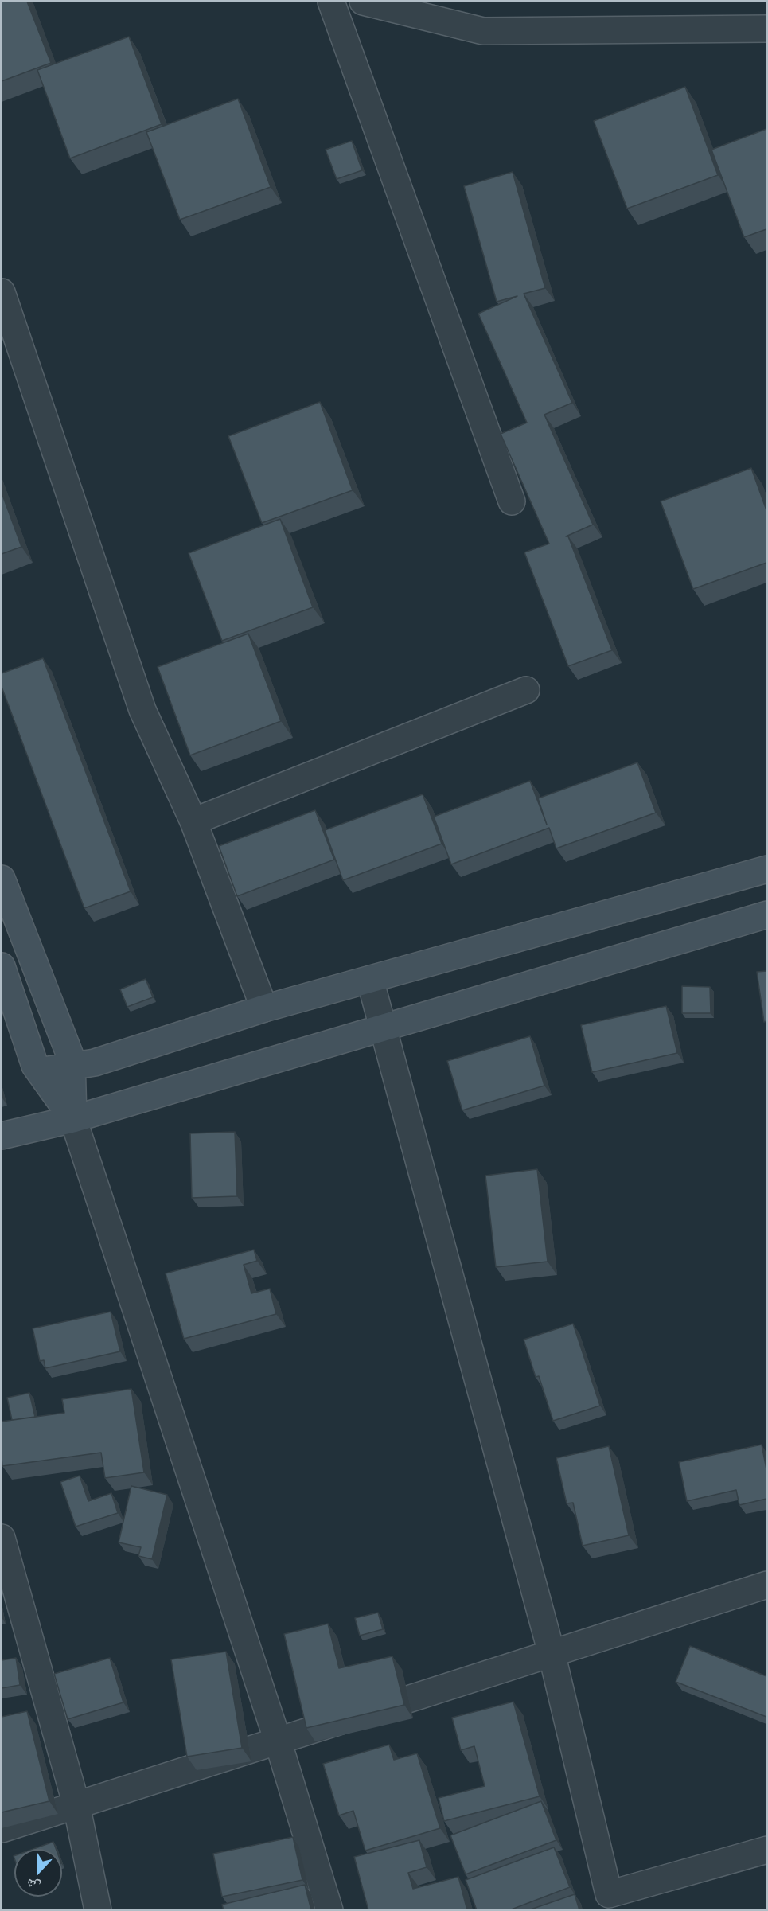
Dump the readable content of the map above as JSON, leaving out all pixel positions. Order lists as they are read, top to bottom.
{
  "north": "bottom"
}
